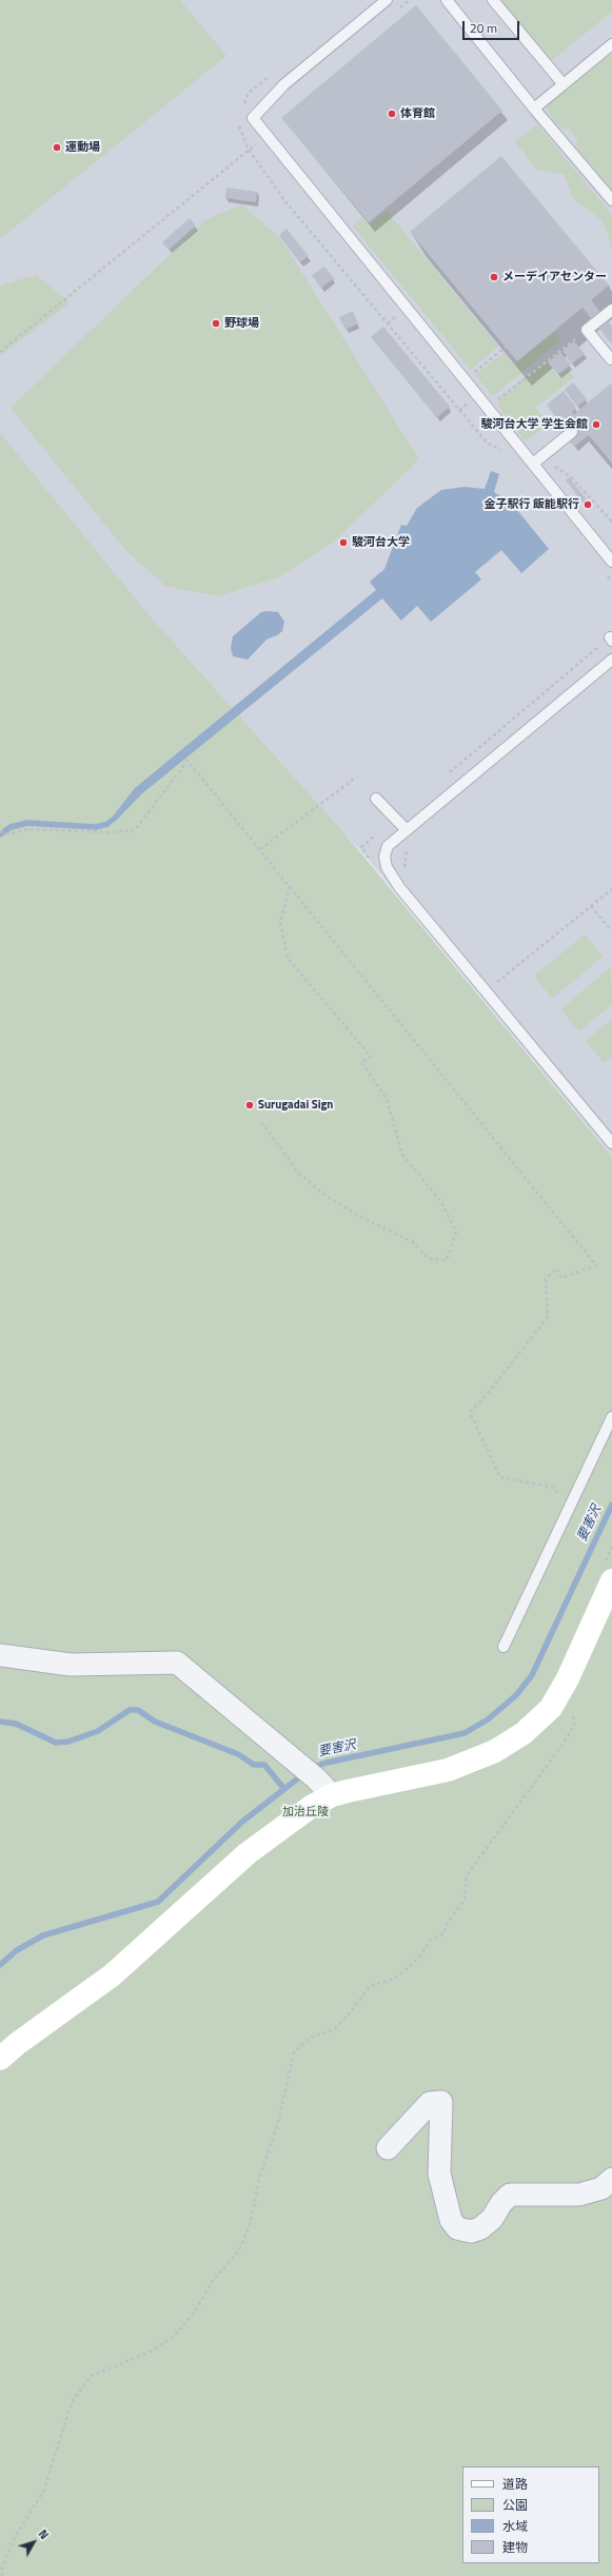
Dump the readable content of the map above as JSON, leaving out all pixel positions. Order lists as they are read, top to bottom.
{
  "water": ["要害沢"],
  "parks": ["加治丘陵"],
  "places": [
    "体育館",
    "運動場",
    "メーデイアセンター",
    "野球場",
    "駿河台大学 学生会館",
    "金子駅行 飯能駅行",
    "駿河台大学",
    "Surugadai Sign"
  ],
  "legend": [
    "道路",
    "公園",
    "水域",
    "建物"
  ],
  "scale_bar": "20 m",
  "north": "top right"
}
